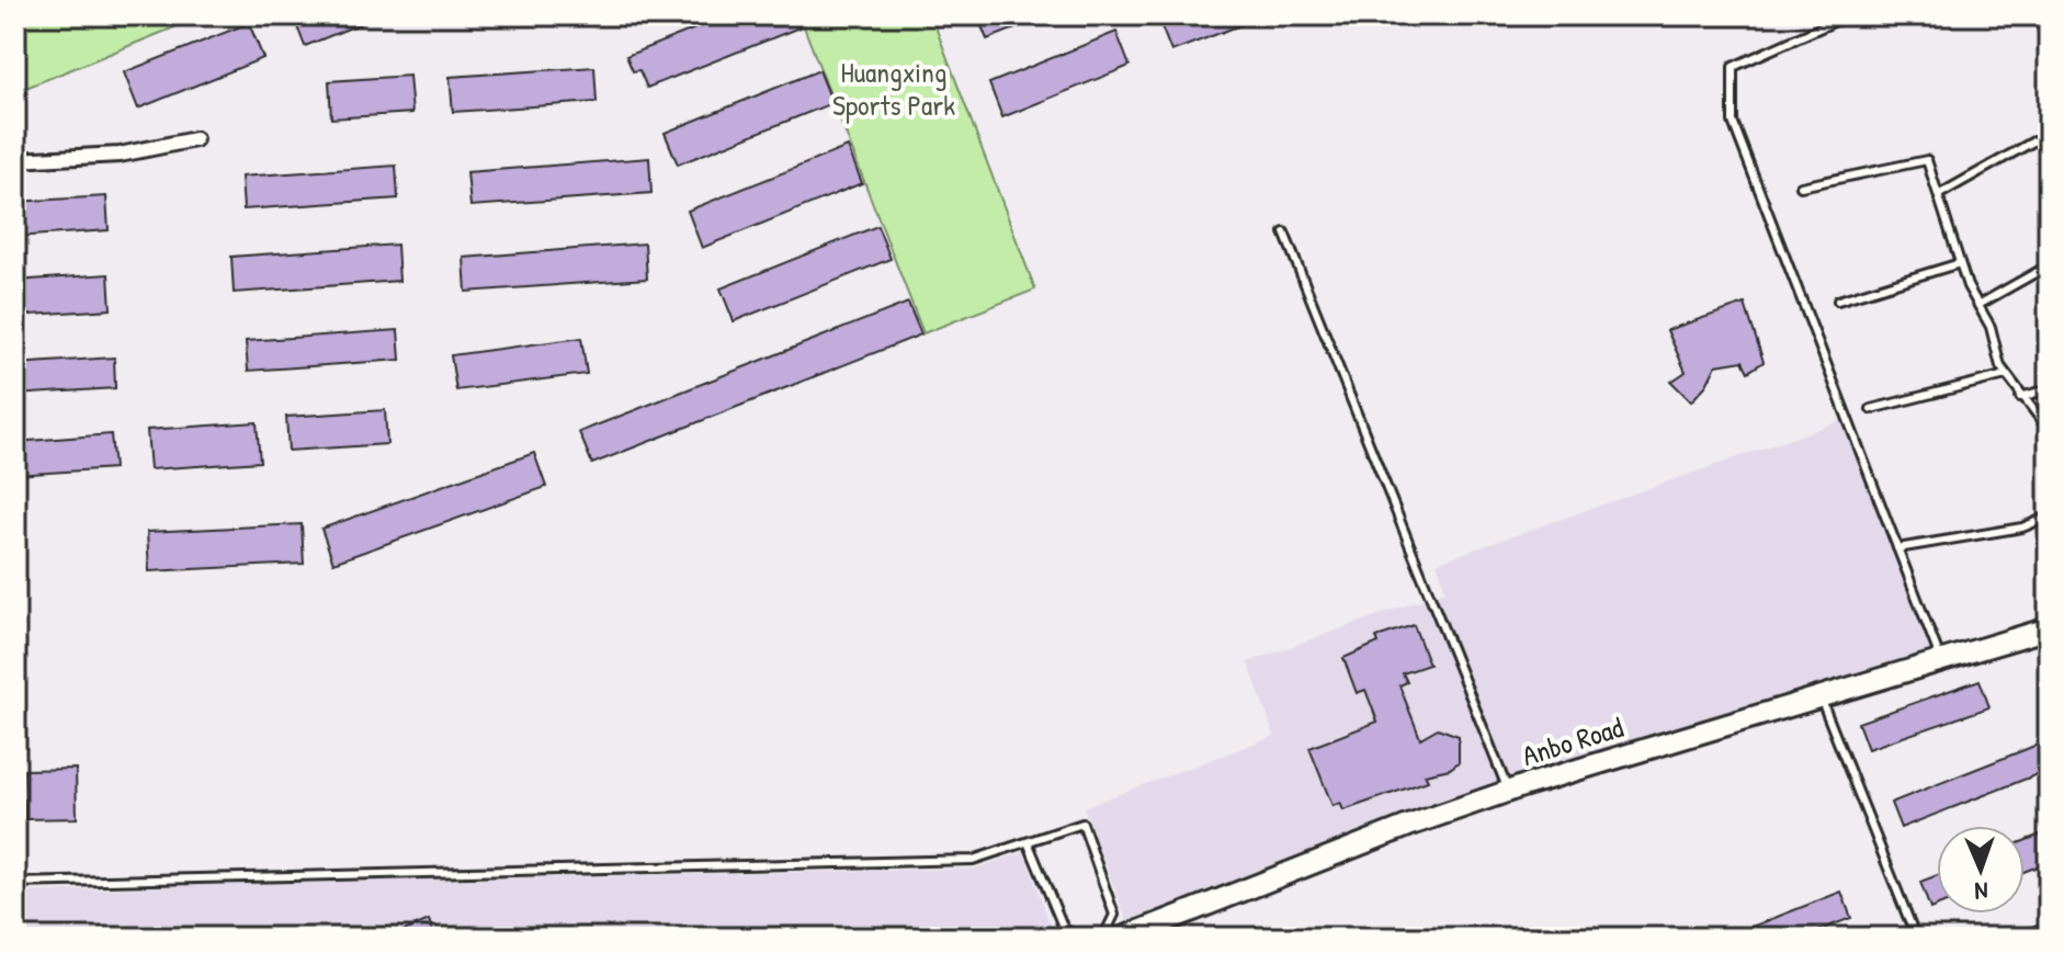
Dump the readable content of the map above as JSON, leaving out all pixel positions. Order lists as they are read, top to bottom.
{
  "streets": {
    "street": ["Anbo Road"]
  },
  "parks": ["Huangxing Sports Park"],
  "north": "bottom"
}
